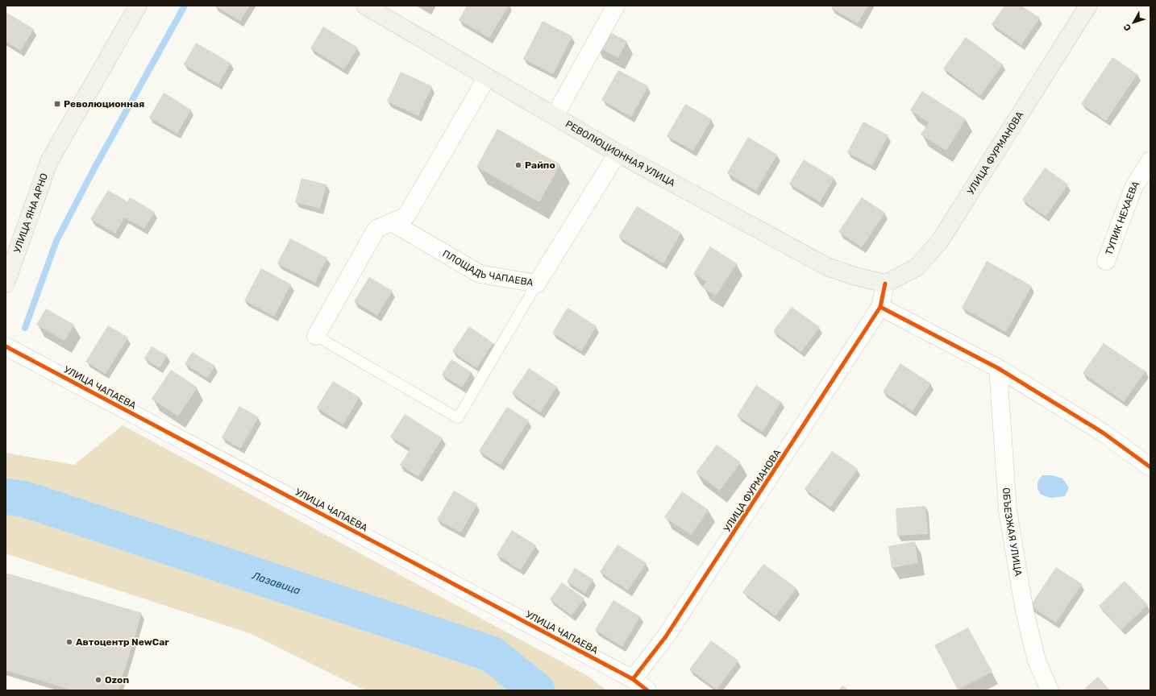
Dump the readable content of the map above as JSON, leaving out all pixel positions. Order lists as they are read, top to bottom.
{
  "streets": {
    "main road": ["РЕВОЛЮЦИОННАЯ УЛИЦА", "УЛИЦА ФУРМАНОВА", "УЛИЦА ЯНА АРНО"],
    "street": [
      "ТУПИК НЕХАЕВА",
      "ПЛОЩАДЬ ЧАПАЕВА",
      "УЛИЦА ЧАПАЕВА",
      "ОБЪЕЗЖАЯ УЛИЦА"
    ]
  },
  "crossings": [
    ["РЕВОЛЮЦИОННАЯ УЛИЦА", "УЛИЦА ФУРМАНОВА"],
    ["РЕВОЛЮЦИОННАЯ УЛИЦА", "ПЛОЩАДЬ ЧАПАЕВА"],
    ["УЛИЦА ФУРМАНОВА", "УЛИЦА ЧАПАЕВА"]
  ],
  "water": ["Лазавица"],
  "places": {
    "transit": ["Революционная"],
    "other": ["Райпо", "Автоцентр NewCar", "Ozon"]
  },
  "north": "bottom left"
}
